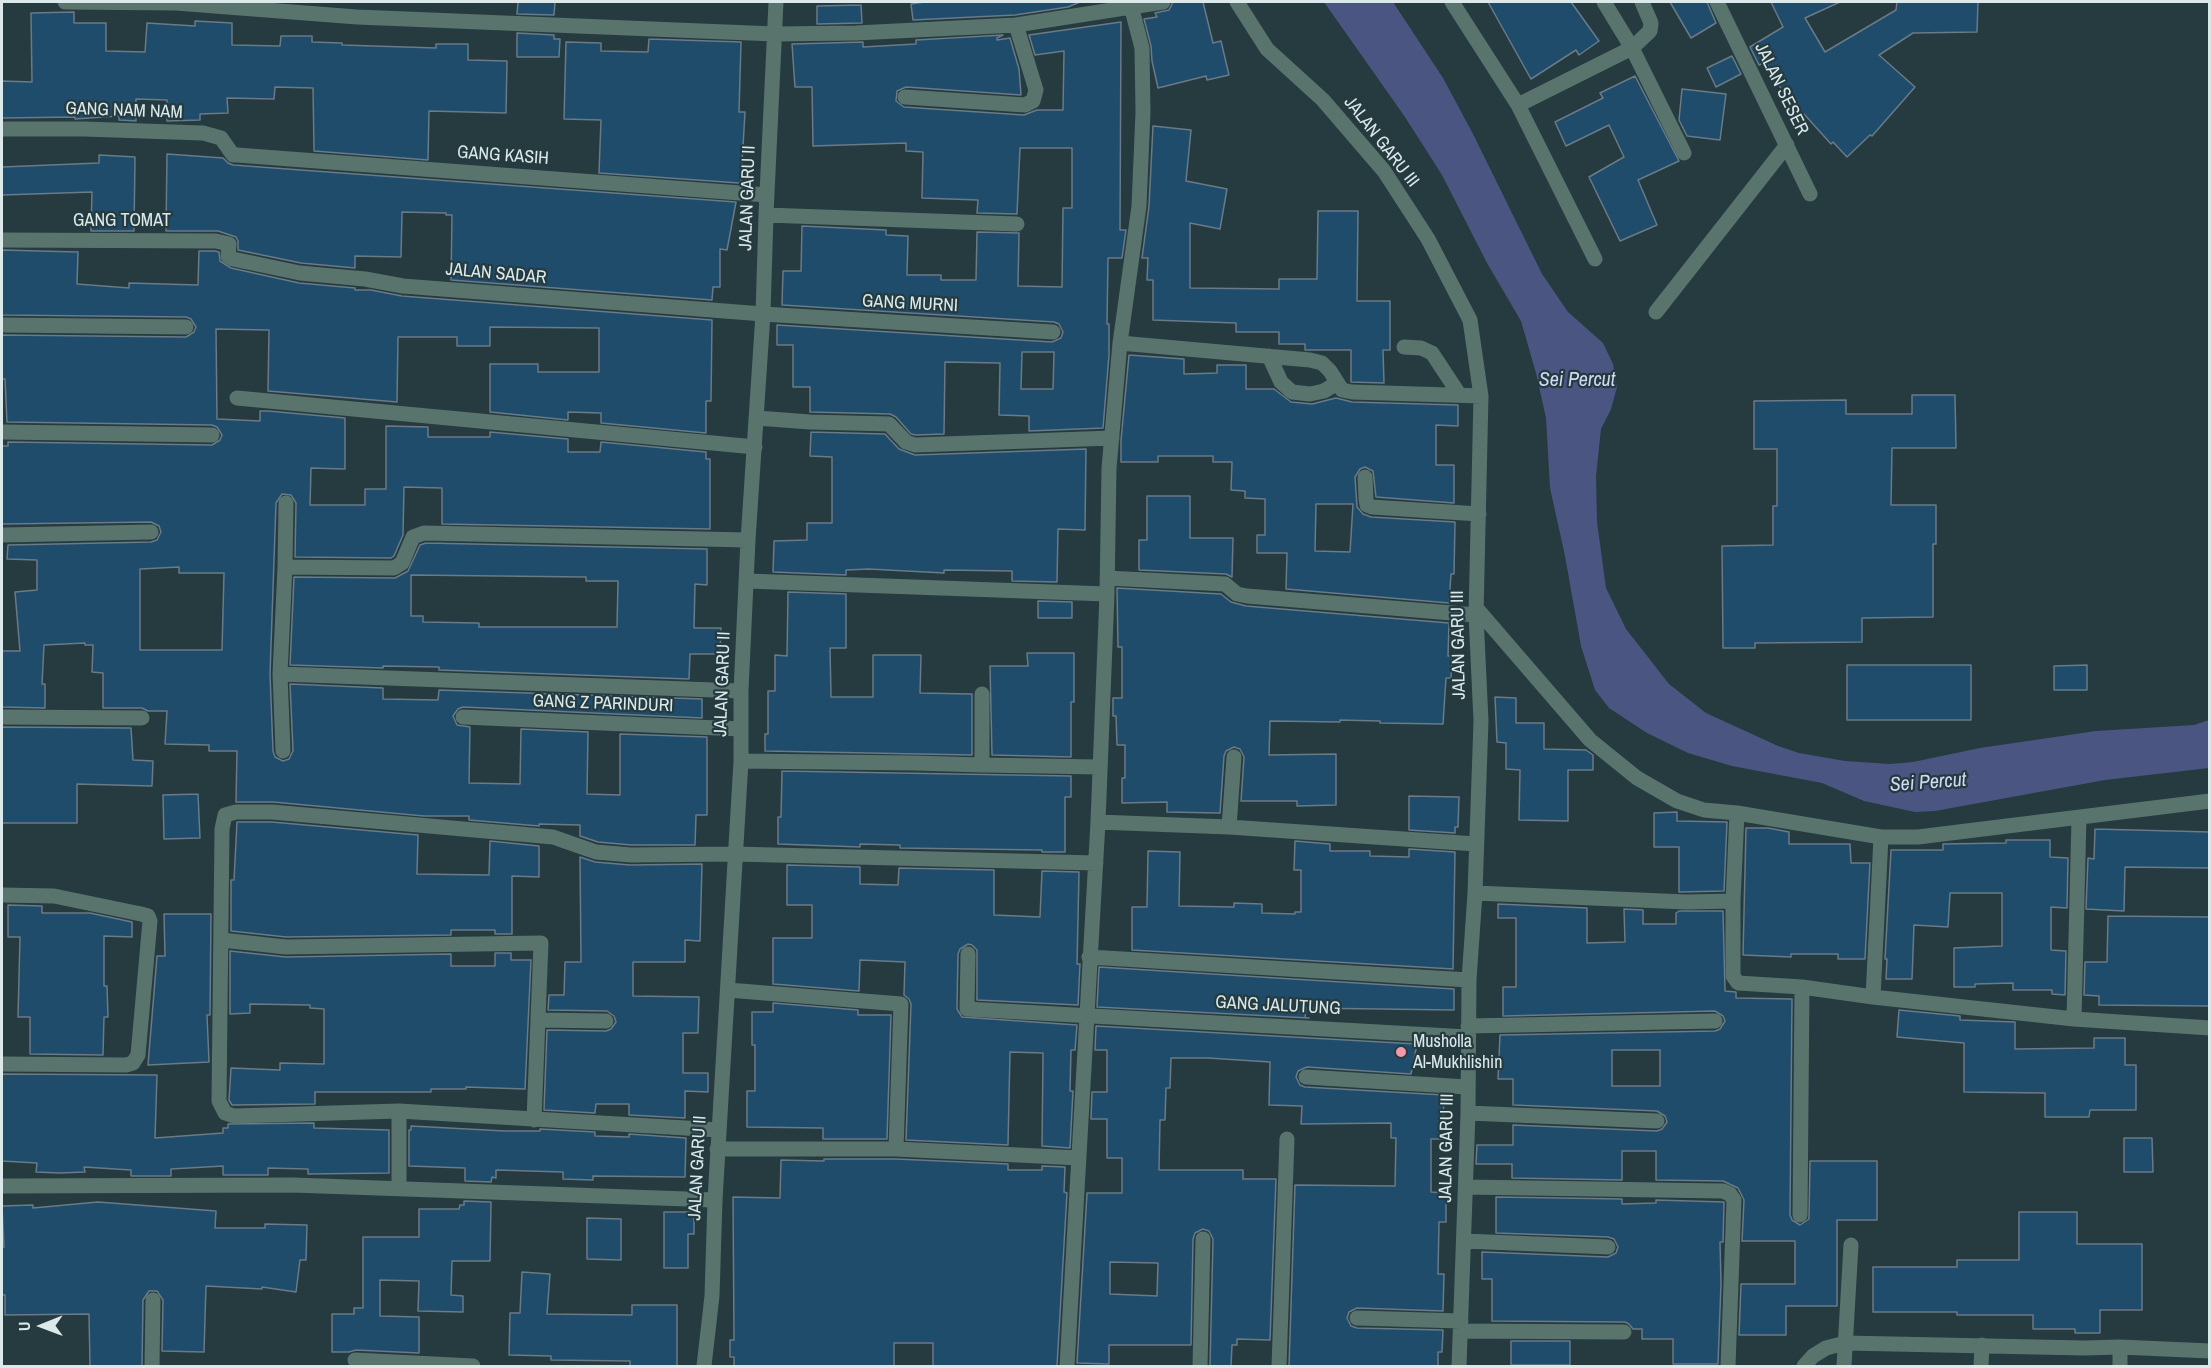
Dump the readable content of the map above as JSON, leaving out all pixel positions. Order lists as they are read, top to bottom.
{
  "streets": {
    "street": [
      "JALAN SESER",
      "GANG NAM NAM",
      "JALAN GARU III",
      "GANG KASIH",
      "JALAN GARU II",
      "GANG TOMAT",
      "JALAN SADAR",
      "GANG MURNI",
      "GANG Z PARINDURI",
      "GANG JALUTUNG"
    ]
  },
  "crossings": [
    ["GANG NAM NAM", "GANG KASIH"],
    ["JALAN GARU III", "GANG JALUTUNG"],
    ["GANG KASIH", "JALAN GARU II"],
    ["JALAN GARU II", "JALAN SADAR"],
    ["JALAN GARU II", "GANG MURNI"],
    ["JALAN GARU II", "GANG Z PARINDURI"],
    ["GANG TOMAT", "JALAN SADAR"],
    ["JALAN SADAR", "GANG MURNI"]
  ],
  "water": ["Sei Percut"],
  "places": ["Musholla Al-Mukhlishin"],
  "north": "left"
}
